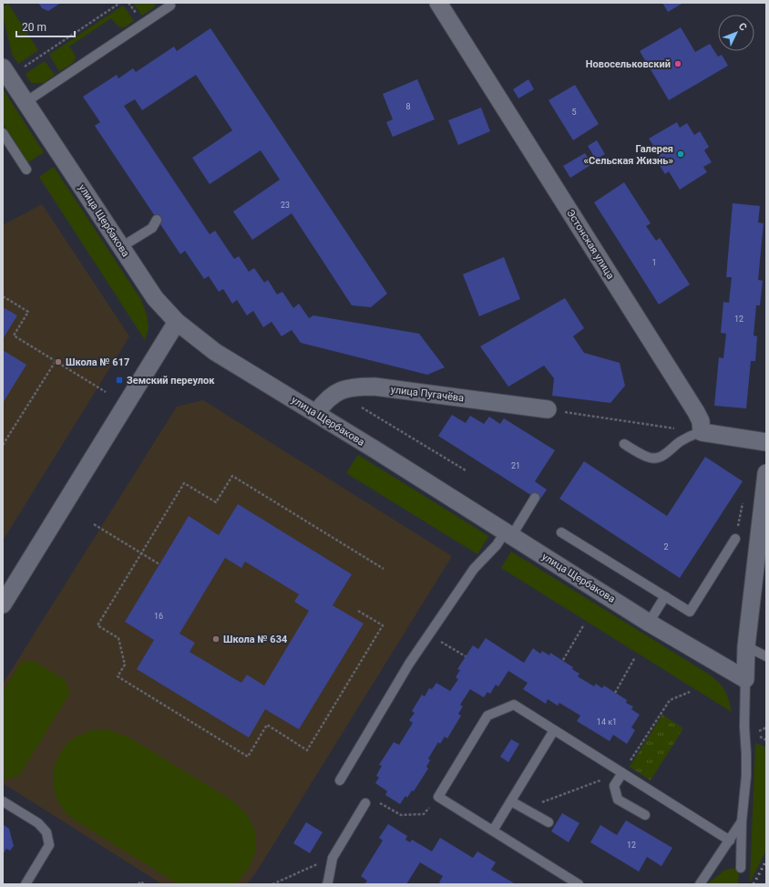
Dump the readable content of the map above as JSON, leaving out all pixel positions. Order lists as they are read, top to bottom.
{
  "streets": {
    "street": ["улица Щербакова", "Эстонская улица", "улица Пугачёва"]
  },
  "crossings": [
    ["улица Щербакова", "улица Пугачёва"]
  ],
  "places": {
    "other": [
      "Новосельковский",
      "Галерея «Сельская Жизнь»",
      "Школа № 617",
      "Школа № 634"
    ],
    "transit": ["Земский переулок"]
  },
  "house_numbers": [
    "8",
    "5",
    "23",
    "1",
    "12",
    "21",
    "2",
    "16",
    "14 к1",
    "12"
  ],
  "scale_bar": "20 m",
  "north": "top right"
}
